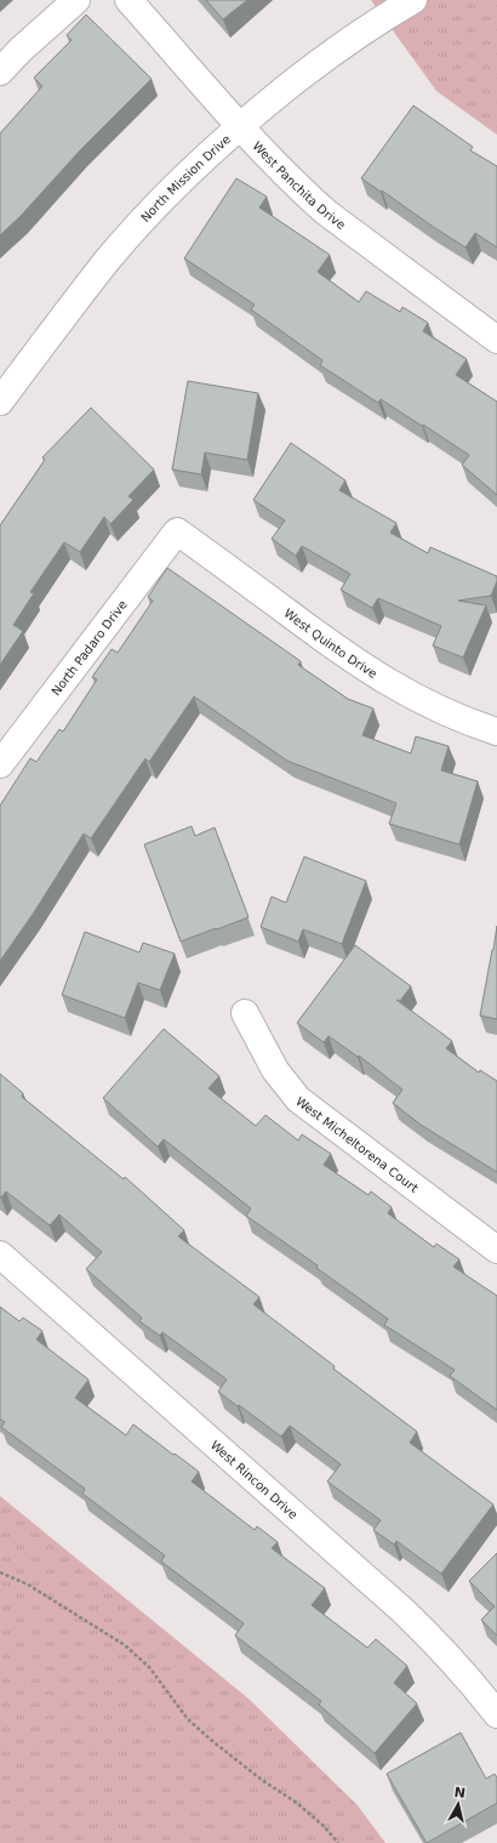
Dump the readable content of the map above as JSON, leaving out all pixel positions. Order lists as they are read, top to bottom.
{
  "streets": {
    "street": [
      "North Mission Drive",
      "West Panchita Drive",
      "West Quinto Drive",
      "North Padaro Drive",
      "West Micheltorena Court",
      "West Rincon Drive"
    ]
  },
  "crossings": [
    ["North Mission Drive", "West Panchita Drive"],
    ["West Quinto Drive", "North Padaro Drive"]
  ],
  "north": "top"
}
